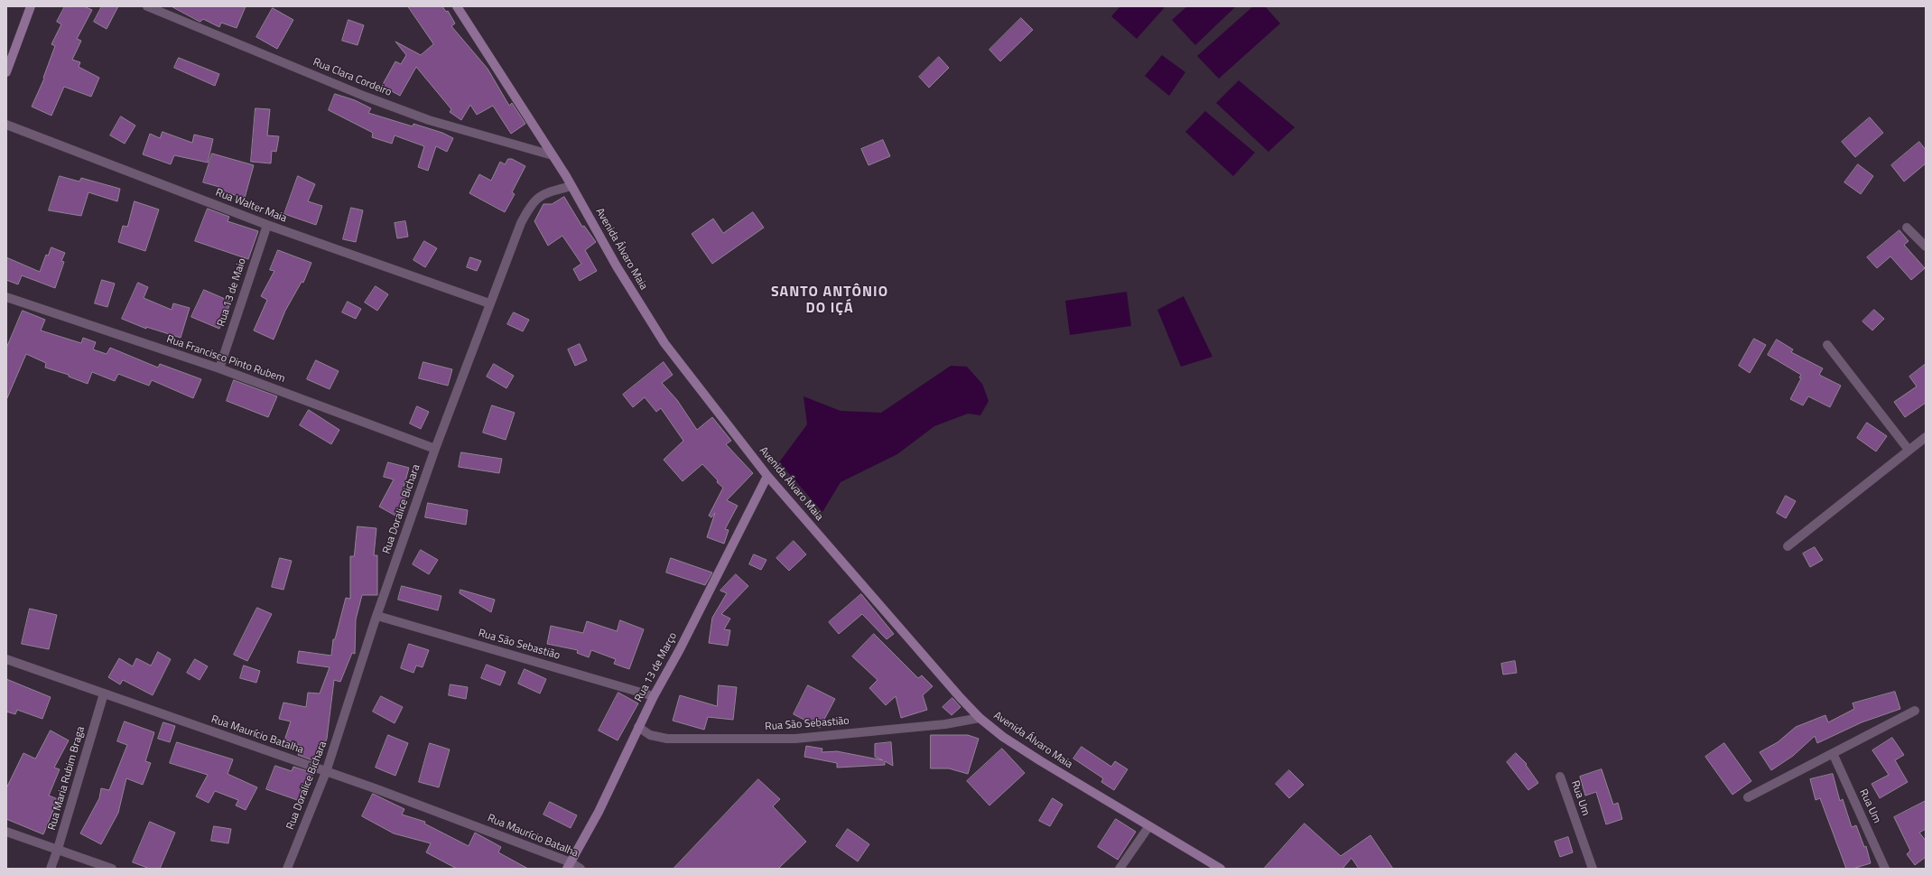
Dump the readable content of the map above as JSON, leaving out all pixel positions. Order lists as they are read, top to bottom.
{
  "streets": {
    "street": [
      "Rua Clara Cordeiro",
      "Rua Walter Maia",
      "Avenida Álvaro Maia",
      "Rua 13 de Maio",
      "Rua Francisco Pinto Rubem",
      "Rua Doralice Bichara",
      "Rua São Sebastião",
      "Rua 13 de Março",
      "Rua Maurício Batalha",
      "Rua Maria Rubim Braga",
      "Rua Um"
    ]
  },
  "crossings": [
    ["Rua Clara Cordeiro", "Avenida Álvaro Maia"],
    ["Rua Walter Maia", "Rua 13 de Maio"],
    ["Rua Walter Maia", "Rua Doralice Bichara"],
    ["Avenida Álvaro Maia", "Rua Doralice Bichara"],
    ["Avenida Álvaro Maia", "Rua São Sebastião"],
    ["Avenida Álvaro Maia", "Rua 13 de Março"],
    ["Rua 13 de Maio", "Rua Francisco Pinto Rubem"],
    ["Rua Francisco Pinto Rubem", "Rua Doralice Bichara"],
    ["Rua Doralice Bichara", "Rua São Sebastião"],
    ["Rua Doralice Bichara", "Rua Maurício Batalha"],
    ["Rua São Sebastião", "Rua 13 de Março"],
    ["Rua 13 de Março", "Rua Maurício Batalha"],
    ["Rua Maurício Batalha", "Rua Maria Rubim Braga"]
  ],
  "districts": ["SANTO ANTÔNIO DO IÇÁ"]
}
